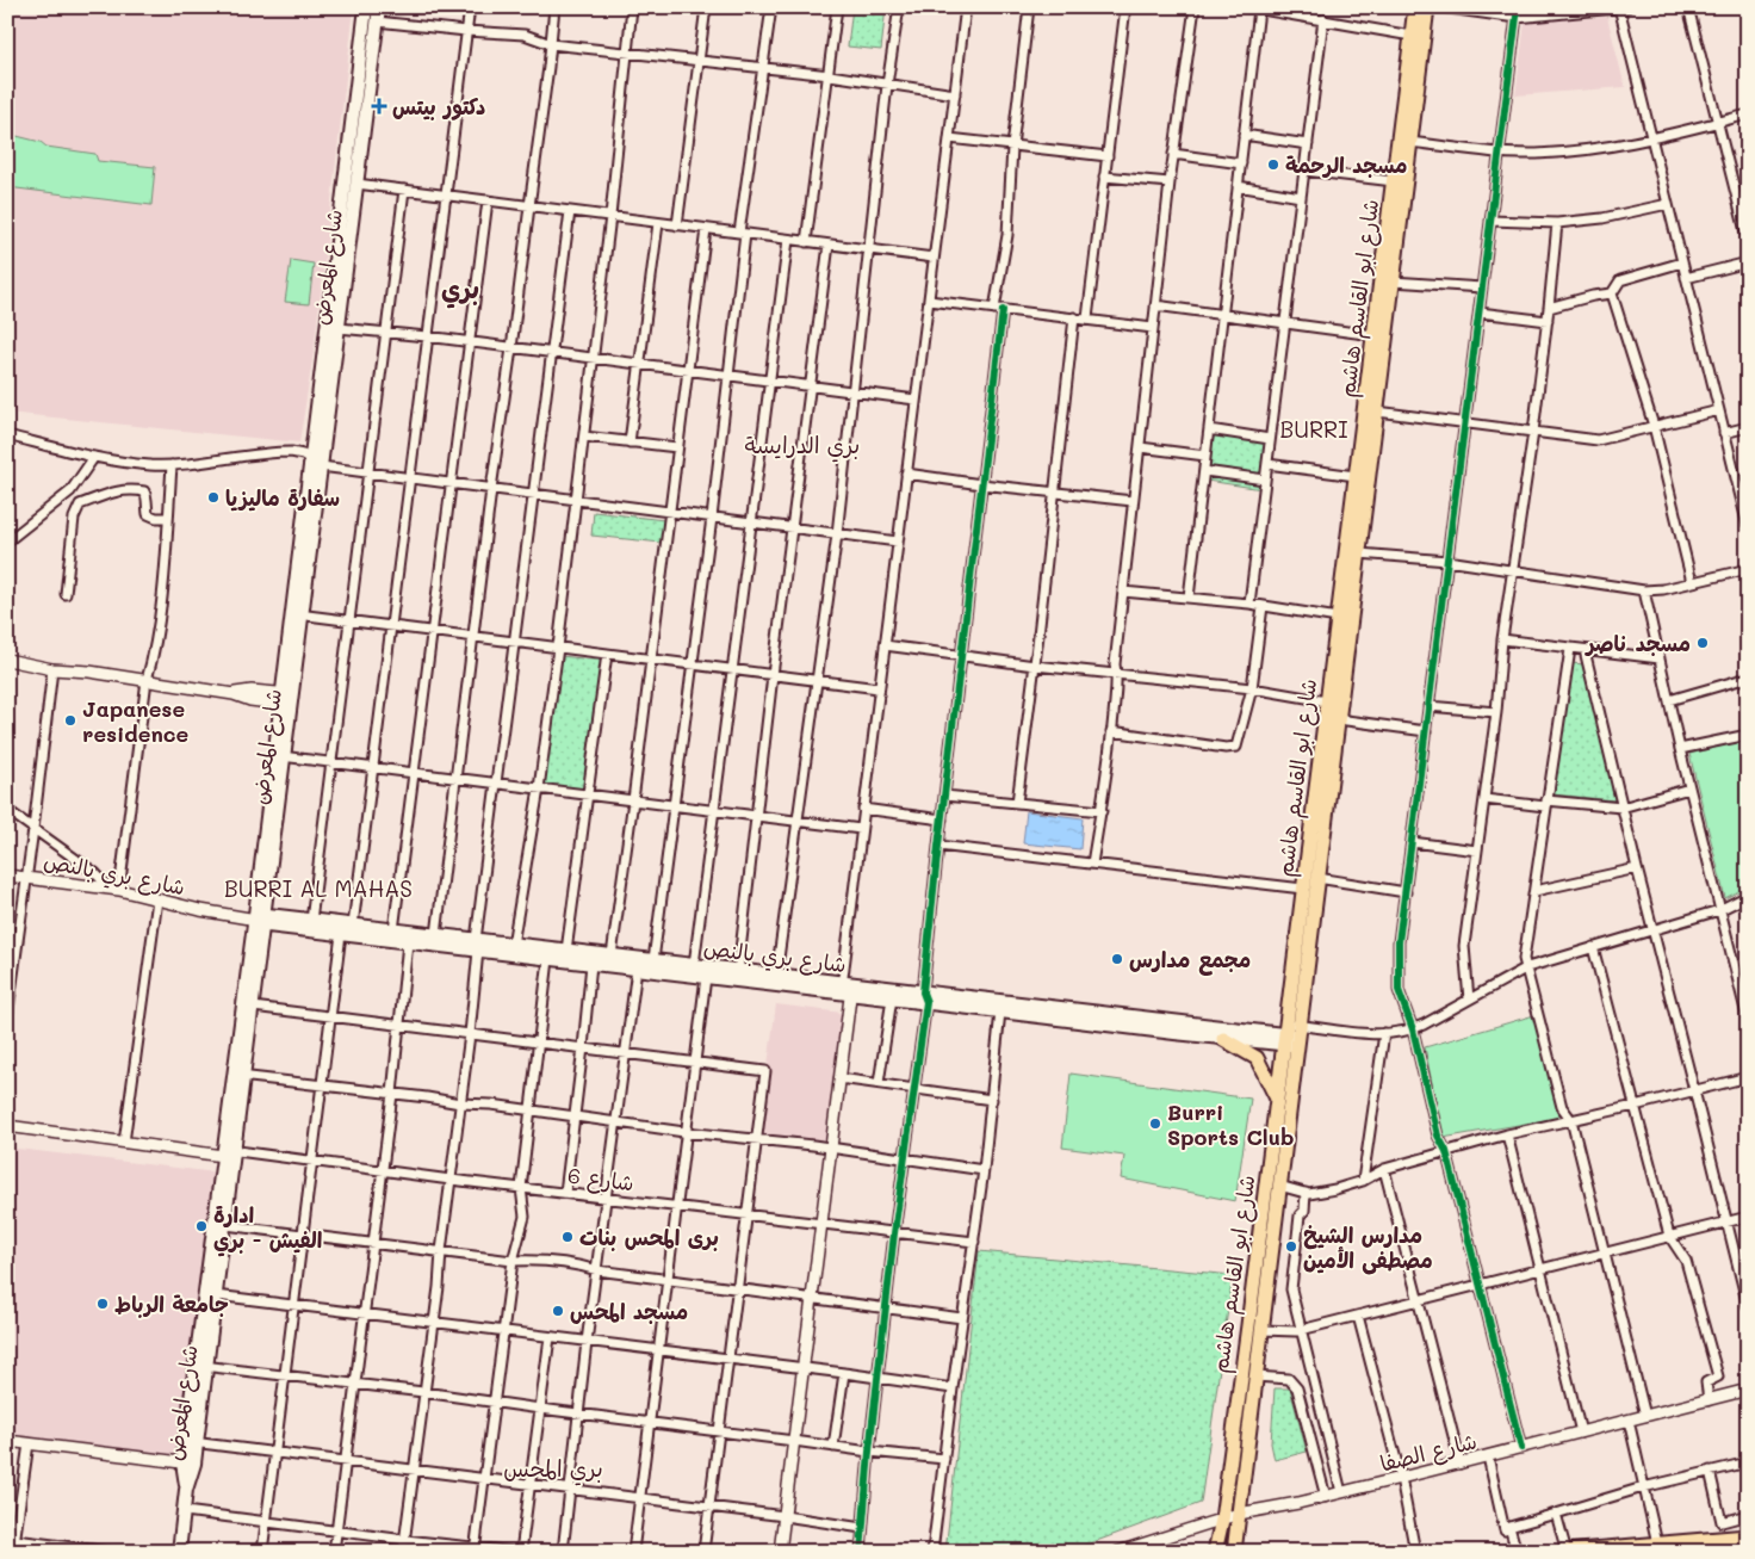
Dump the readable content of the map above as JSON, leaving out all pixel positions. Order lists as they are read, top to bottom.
{
  "streets": {
    "main road": ["شارع المعرض", "شارع ابو القاسم هاشم", "شارع بري بالنص"],
    "street": ["شارع 6", "شارع الصفا"]
  },
  "crossings": [
    ["شارع المعرض", "شارع بري بالنص"],
    ["شارع المعرض", "شارع 6"],
    ["شارع ابو القاسم هاشم", "شارع بري بالنص"],
    ["شارع ابو القاسم هاشم", "شارع الصفا"]
  ],
  "districts": [
    "بري",
    "BURRI",
    "بري الدرايسة",
    "BURRI AL MAHAS",
    "بري المحس"
  ],
  "places": {
    "health": ["دكتور بيتس"],
    "other": [
      "مسجد الرحمة",
      "سفارة ماليزيا",
      "مسجد ناصر",
      "Japanese residence",
      "مجمع مدارس",
      "Burri Sports Club",
      "ادارة الفيش - بري",
      "برى المحس بنات",
      "مدارس الشيخ مصطفى الأمين",
      "جامعة الرباط",
      "مسجد المحس"
    ]
  }
}
